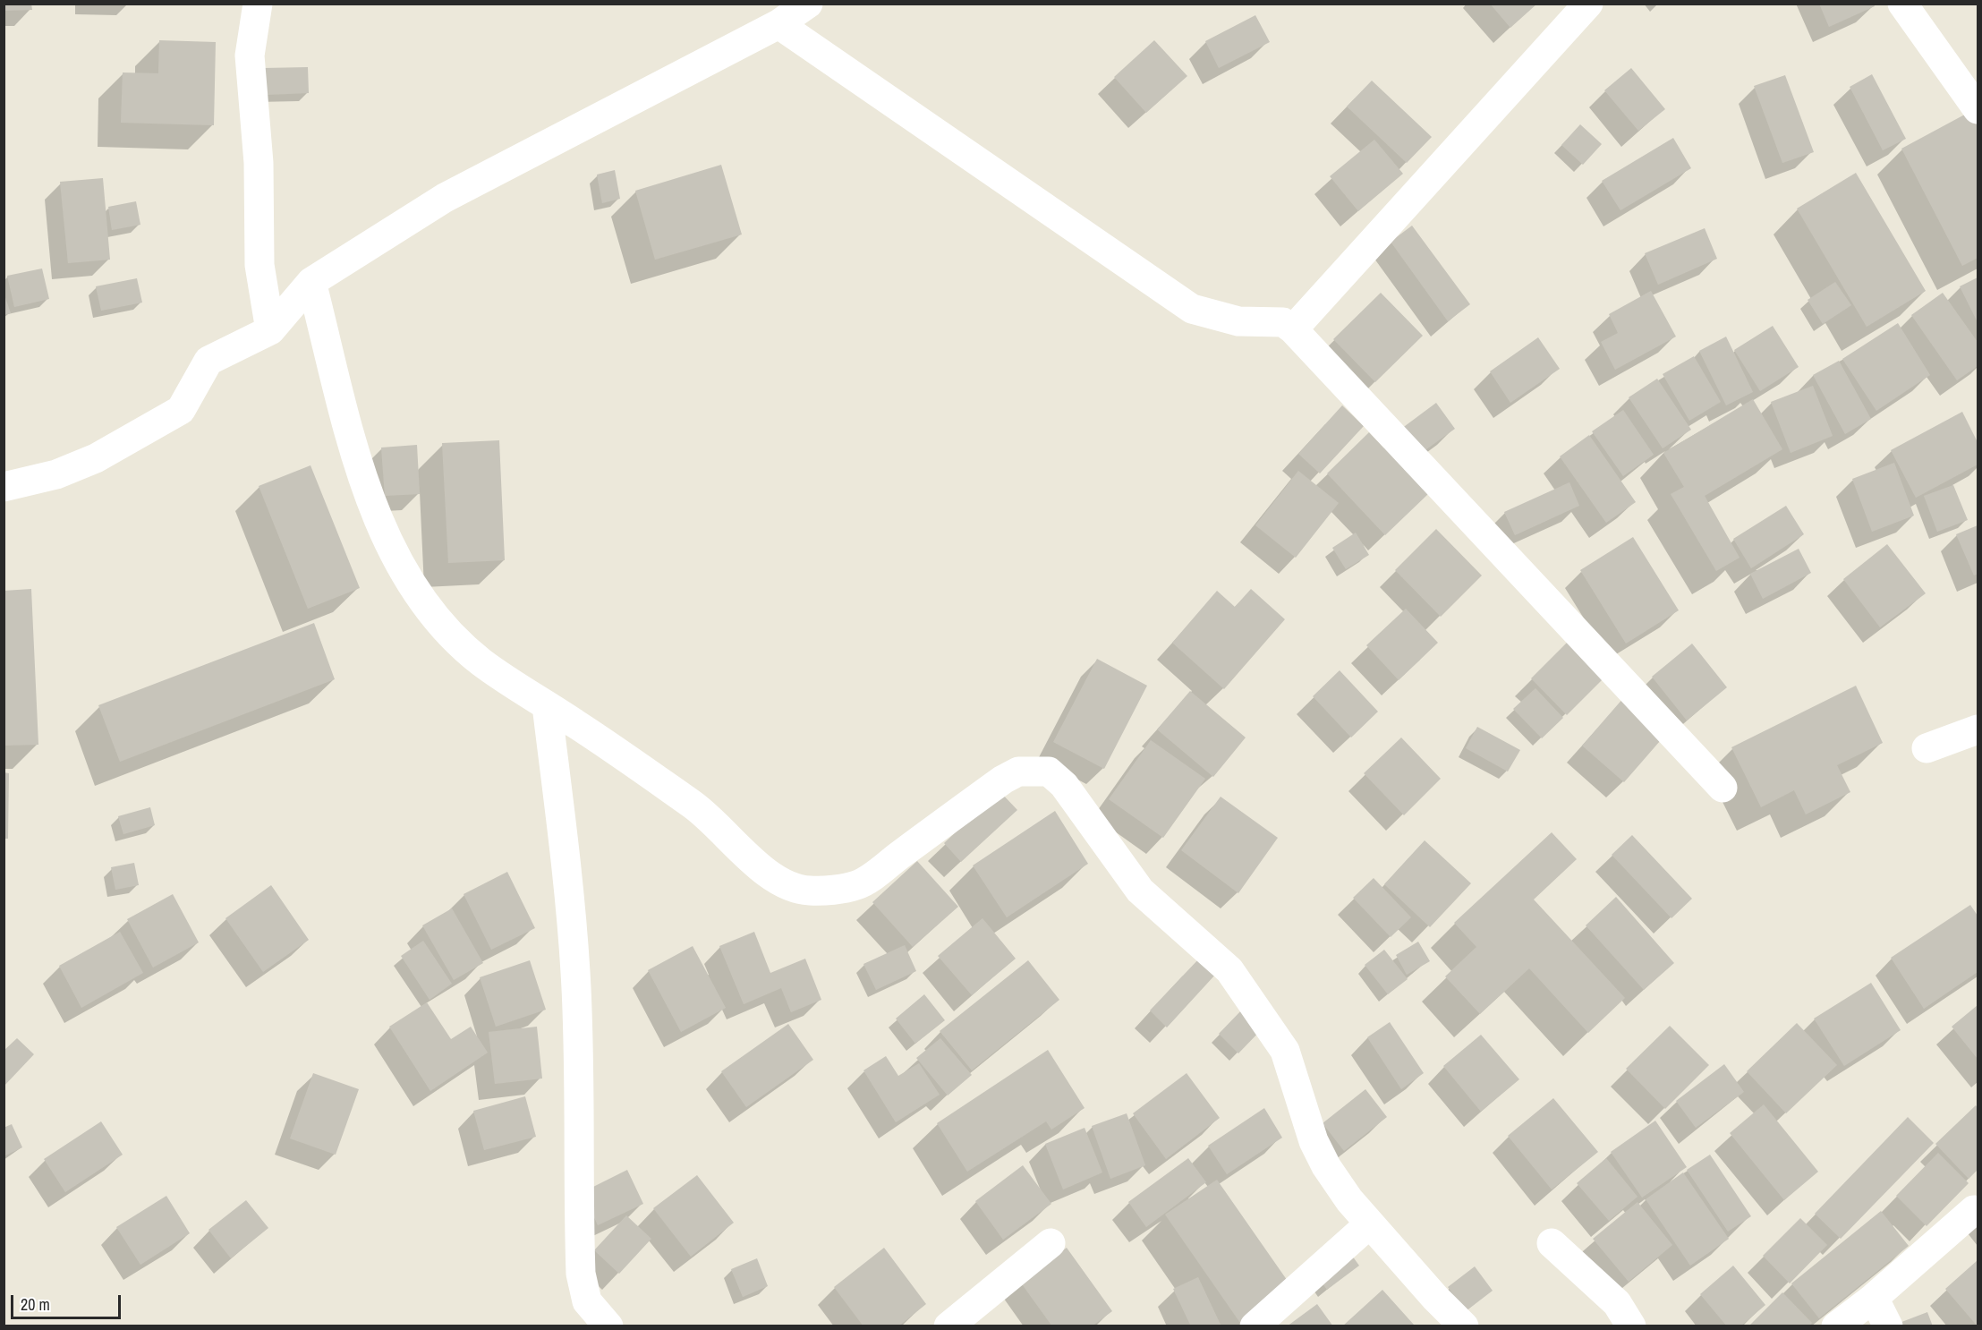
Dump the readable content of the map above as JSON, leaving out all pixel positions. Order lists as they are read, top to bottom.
{
  "scale_bar": "20 m"
}
